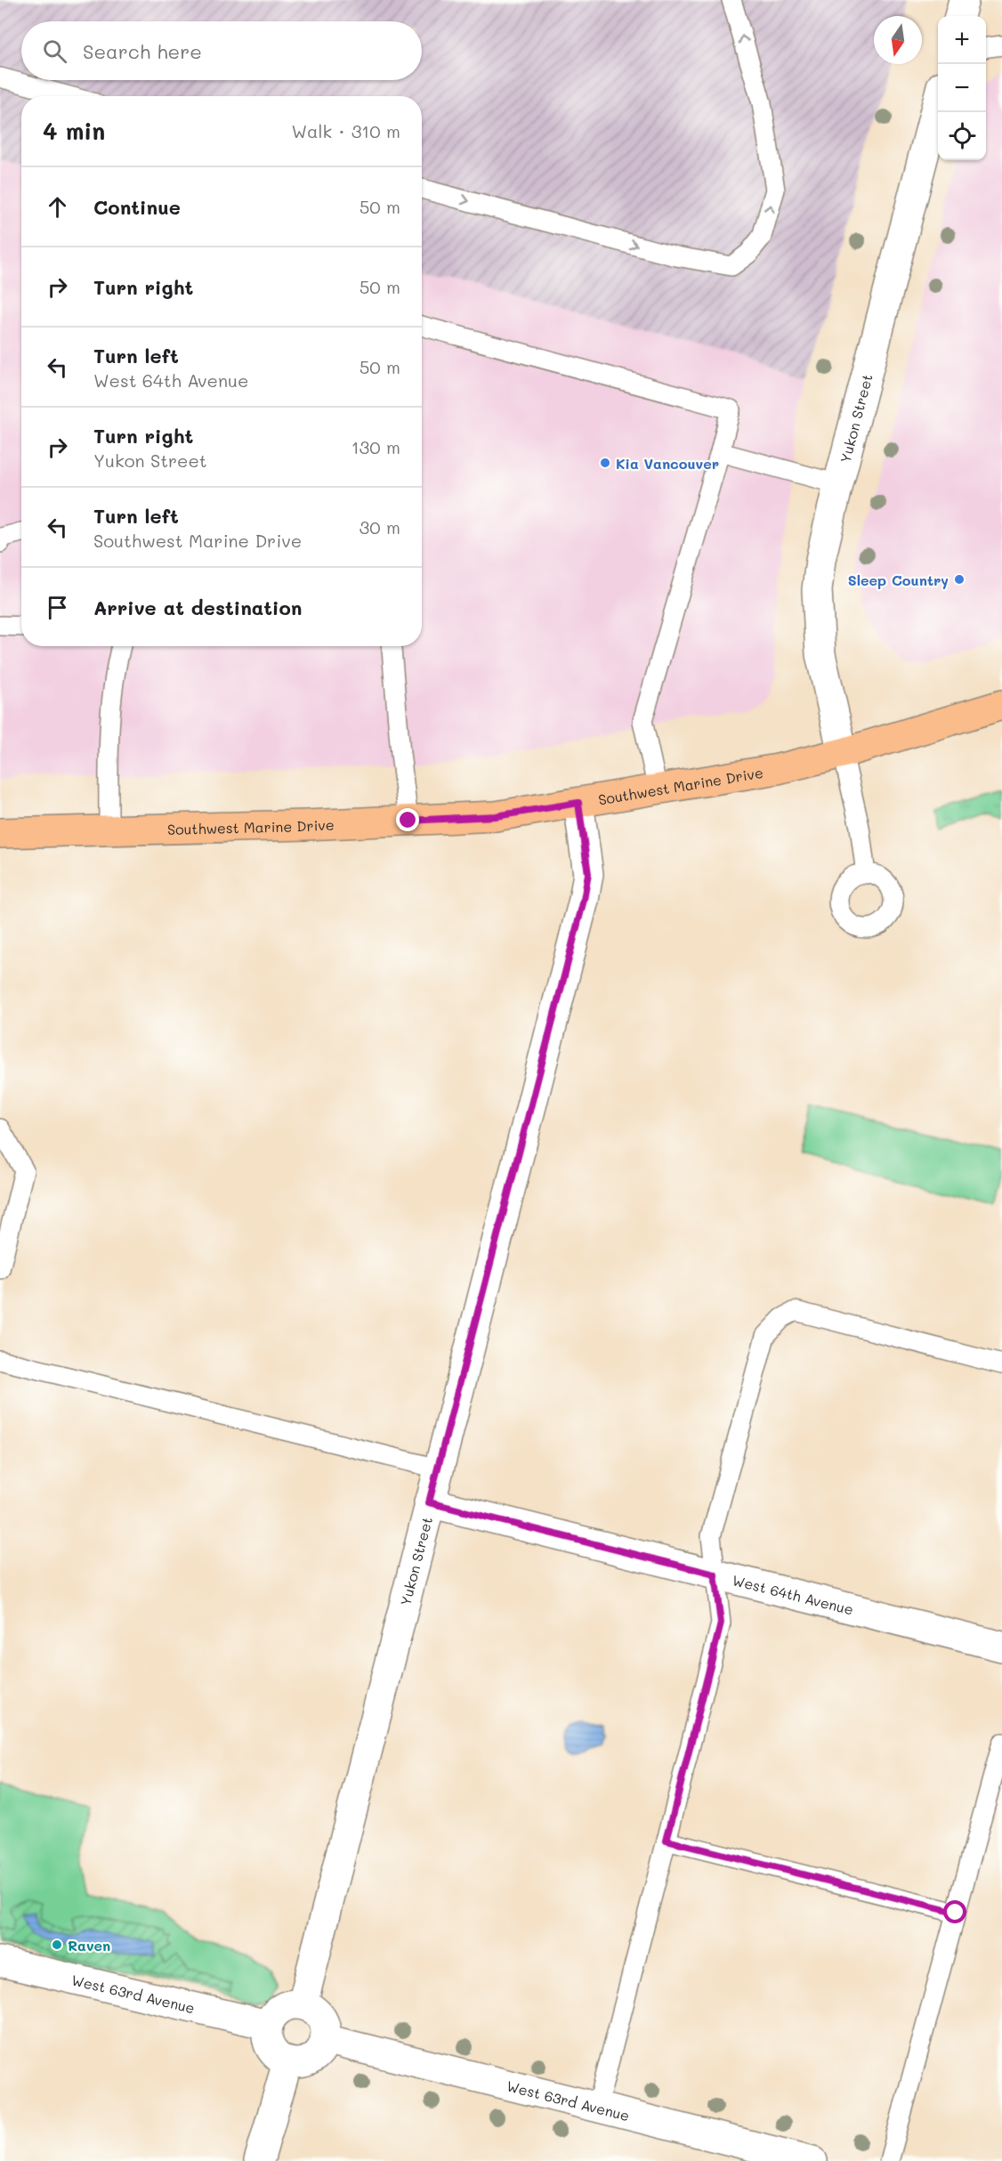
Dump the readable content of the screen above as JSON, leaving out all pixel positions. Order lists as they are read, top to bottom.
{
  "streets": {
    "main road": ["Southwest Marine Drive"],
    "street": ["Yukon Street", "West 64th Avenue", "West 63rd Avenue"]
  },
  "crossings": [
    ["Yukon Street", "Southwest Marine Drive"],
    ["Yukon Street", "West 64th Avenue"],
    ["Yukon Street", "West 63rd Avenue"]
  ],
  "places": ["Kia Vancouver", "Sleep Country", "Raven"],
  "north": "bottom",
  "page": {
    "map_buttons": ["+", "−"],
    "search": "Search here",
    "heading": ["4 min", "Walk · 310 m"],
    "list": [
      ["Continue", "50 m"],
      ["Turn right", "50 m"],
      ["Turn left", "West 64th Avenue", "50 m"],
      ["Turn right", "Yukon Street", "130 m"],
      ["Turn left", "Southwest Marine Drive", "30 m"],
      "Arrive at destination"
    ]
  }
}
